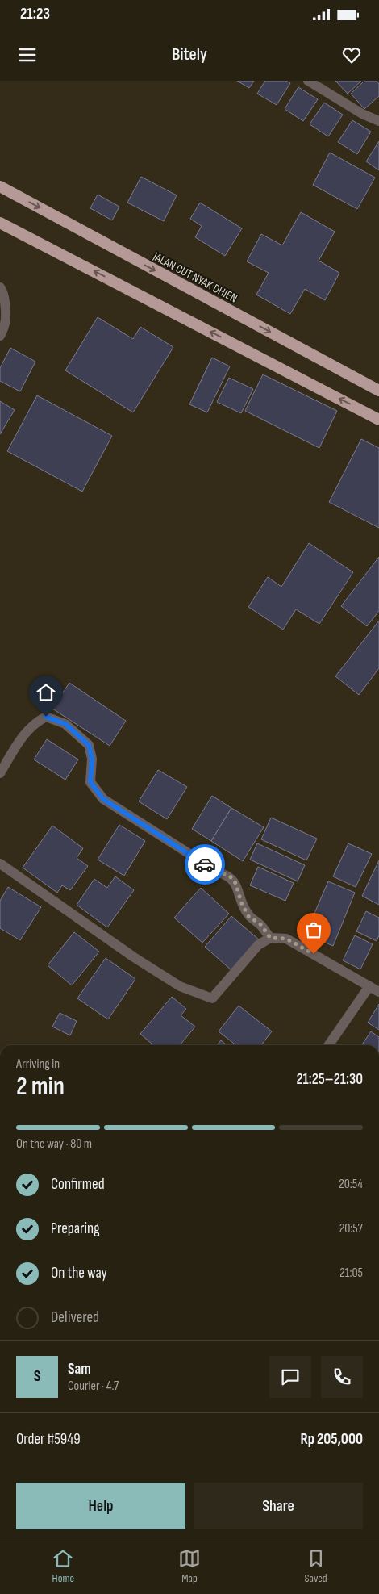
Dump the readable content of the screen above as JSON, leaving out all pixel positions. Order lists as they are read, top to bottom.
{
  "streets": {
    "highway": ["JALAN CUT NYAK DHIEN"]
  },
  "page": {
    "status": "21:23",
    "header": "Bitely",
    "heading": ["2 min", "Arriving in", "21:25–21:30"],
    "panel": [
      "Sam",
      "Courier · 4.7",
      "Order #5949",
      "Rp 205,000"
    ],
    "bar": "On the way · 80 m",
    "list": [
      ["Confirmed", "20:54"],
      ["Preparing", "20:57"],
      ["On the way", "21:05"],
      "Delivered"
    ],
    "round": "S",
    "buttons": ["Help", "Share"],
    "tabs": ["Home", "Map", "Saved"]
  }
}
